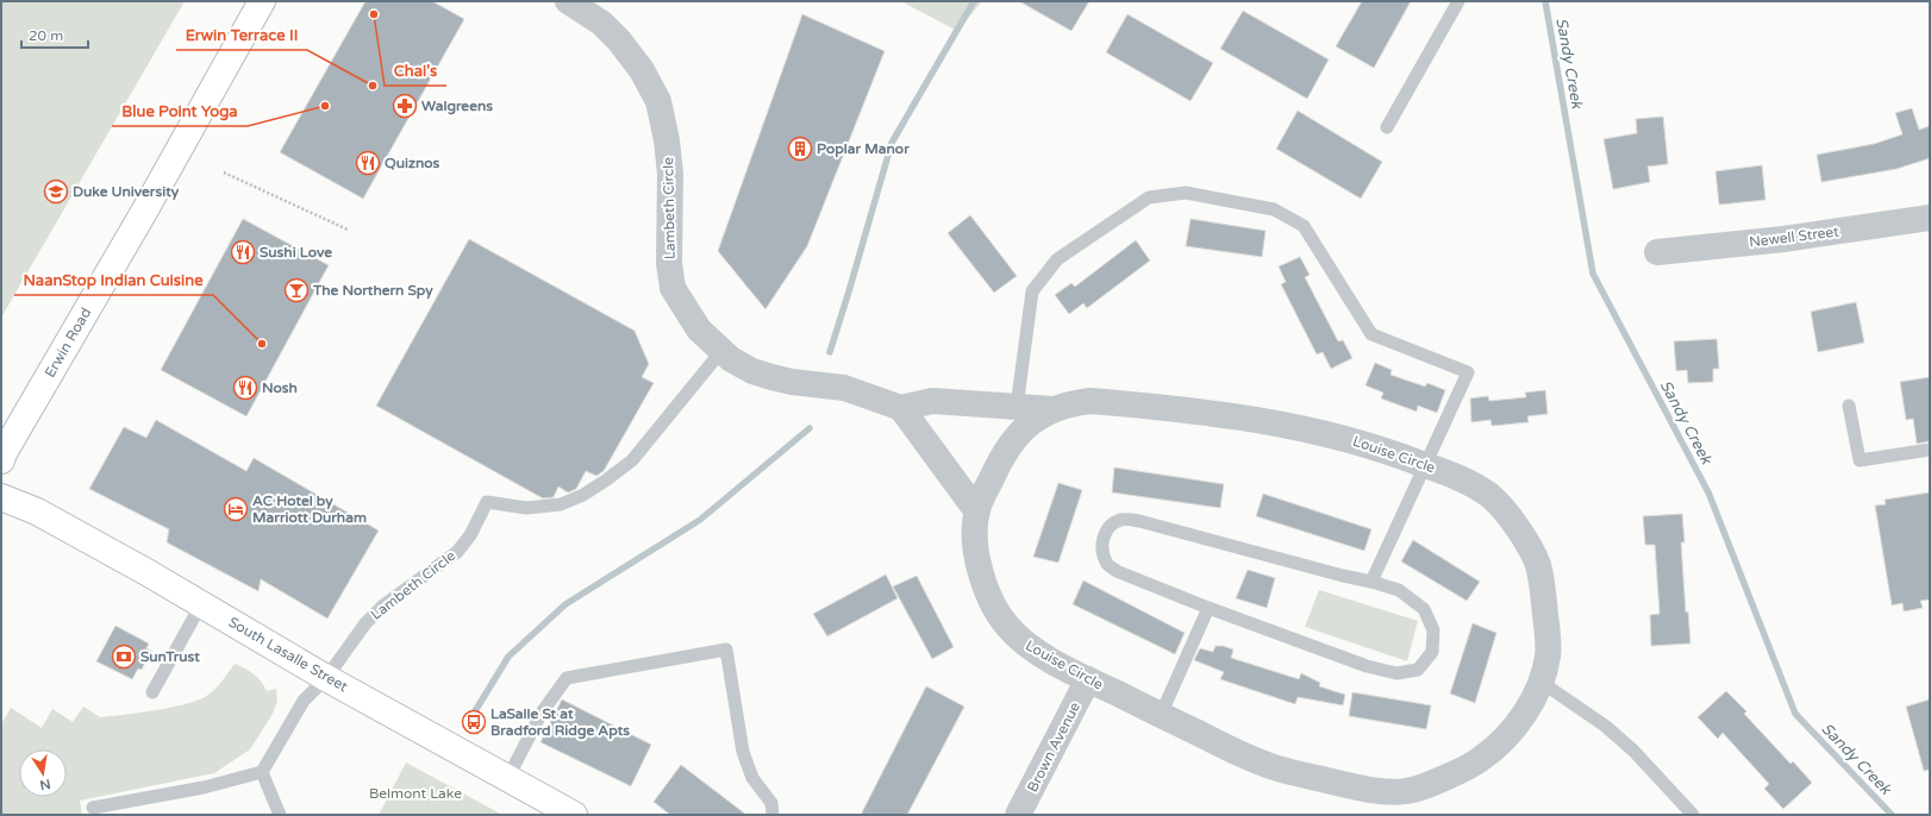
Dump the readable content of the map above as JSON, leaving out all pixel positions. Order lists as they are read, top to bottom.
{
  "streets": {
    "street": [
      "Lambeth Circle",
      "Newell Street",
      "Erwin Road",
      "Louise Circle",
      "South Lasalle Street",
      "Brown Avenue"
    ]
  },
  "crossings": [
    ["Lambeth Circle", "South Lasalle Street"],
    ["Louise Circle", "Brown Avenue"]
  ],
  "water": ["Sandy Creek"],
  "parks": ["Belmont Lake"],
  "places": {
    "other": [
      "Chai's",
      "Erwin Terrace II",
      "Blue Point Yoga",
      "NaanStop Indian Cuisine"
    ],
    "pharmacy": ["Walgreens"],
    "building": ["Poplar Manor"],
    "restaurant": ["Quiznos", "Sushi Love", "Nosh"],
    "school or university": ["Duke University"],
    "bar": ["The Northern Spy"],
    "hotel": ["AC Hotel by Marriott Durham"],
    "bank": ["SunTrust"],
    "bus stop": ["LaSalle St at Bradford Ridge Apts"]
  },
  "scale_bar": "20 m",
  "north": "bottom"
}
